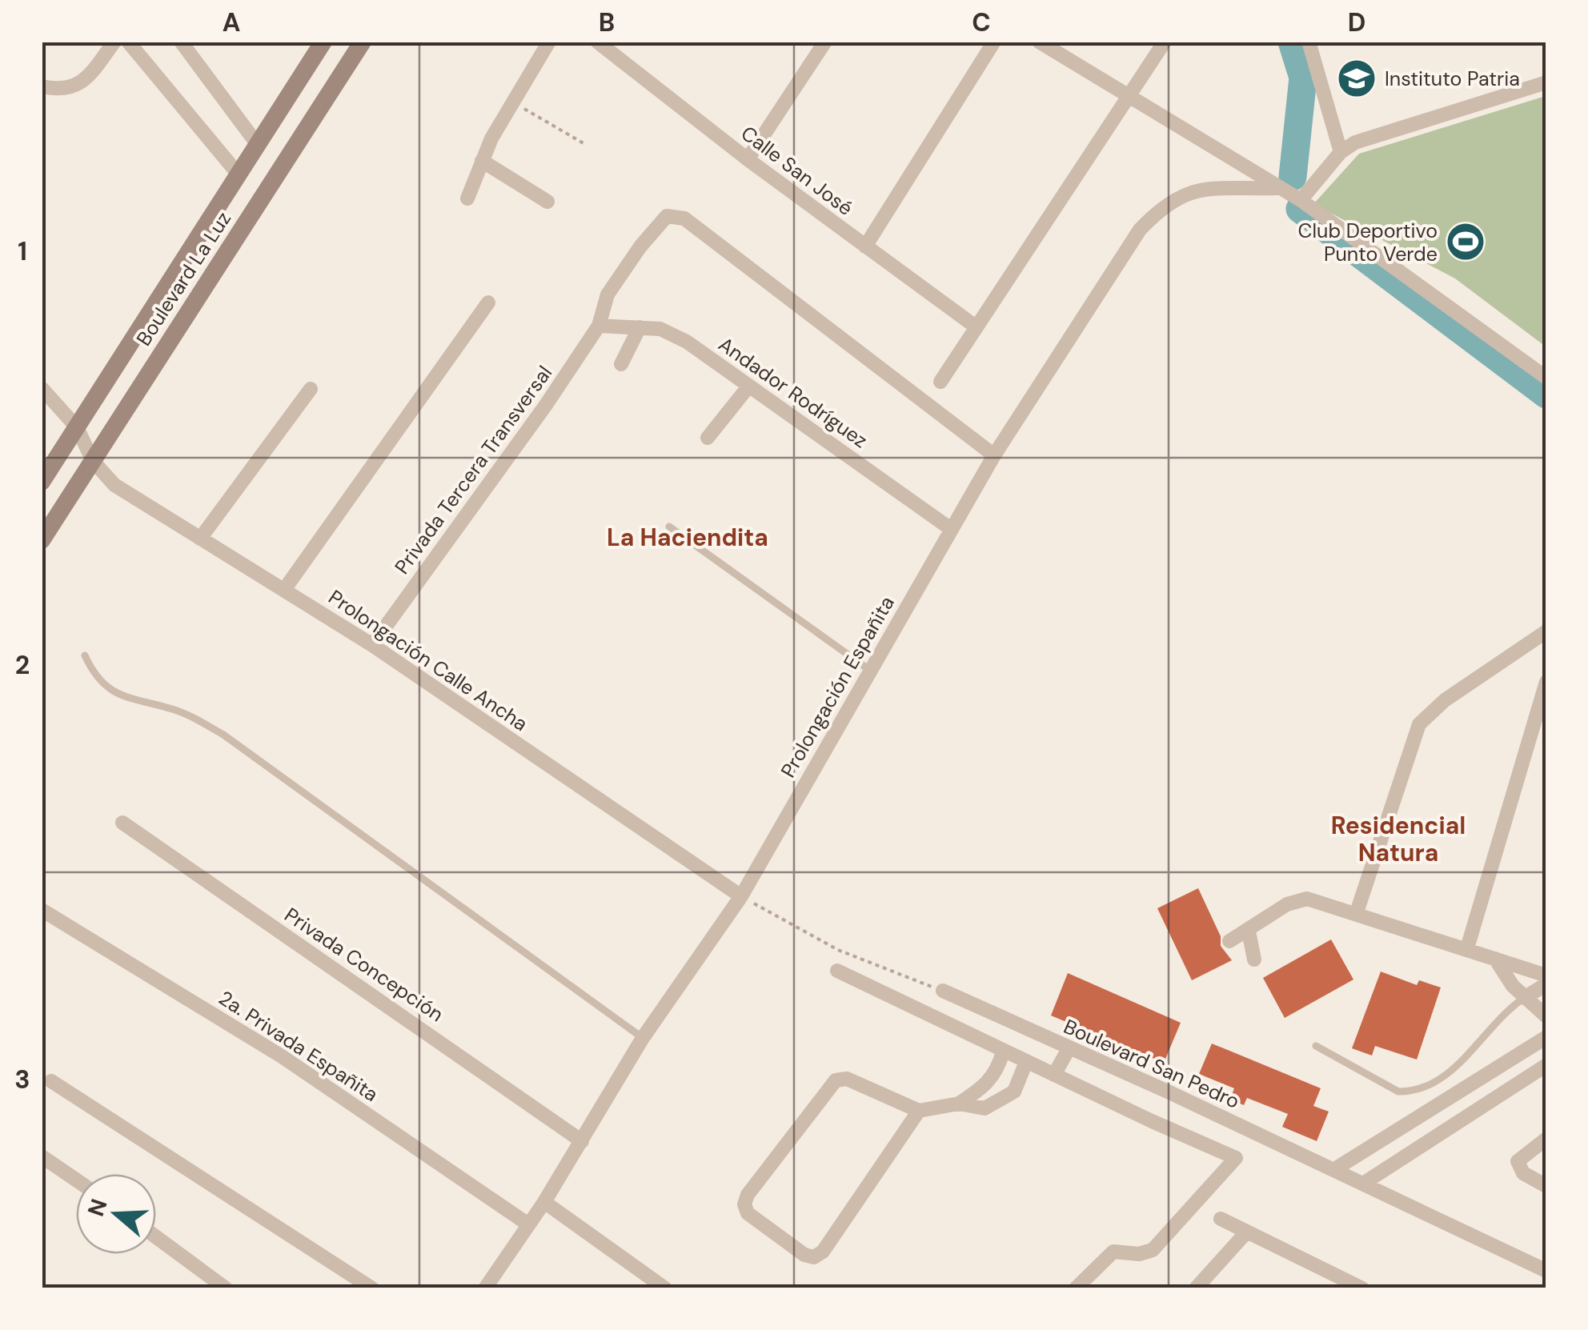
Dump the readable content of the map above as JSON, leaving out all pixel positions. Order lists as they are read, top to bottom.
{
  "streets": {
    "main road": ["Boulevard La Luz"],
    "street": [
      "Calle San José",
      "Andador Rodríguez",
      "Privada Tercera Transversal",
      "Prolongación Calle Ancha",
      "Prolongación Españita",
      "Privada Concepción",
      "2a. Privada Españita",
      "Boulevard San Pedro"
    ]
  },
  "crossings": [
    ["Boulevard La Luz", "Prolongación Calle Ancha"],
    ["Andador Rodríguez", "Privada Tercera Transversal"],
    ["Andador Rodríguez", "Prolongación Españita"],
    ["Privada Tercera Transversal", "Prolongación Calle Ancha"],
    ["Privada Tercera Transversal", "Prolongación Españita"],
    ["Prolongación Calle Ancha", "Prolongación Españita"],
    ["Prolongación Españita", "Privada Concepción"],
    ["Prolongación Españita", "2a. Privada Españita"]
  ],
  "districts": ["La Haciendita", "Residencial Natura"],
  "places": {
    "school or university": ["Instituto Patria"],
    "sports": ["Club Deportivo Punto Verde"]
  },
  "north": "left",
  "grid": {
    "columns": [
      "A",
      "B",
      "C",
      "D"
    ],
    "rows": ["1", "2", "3"]
  }
}
